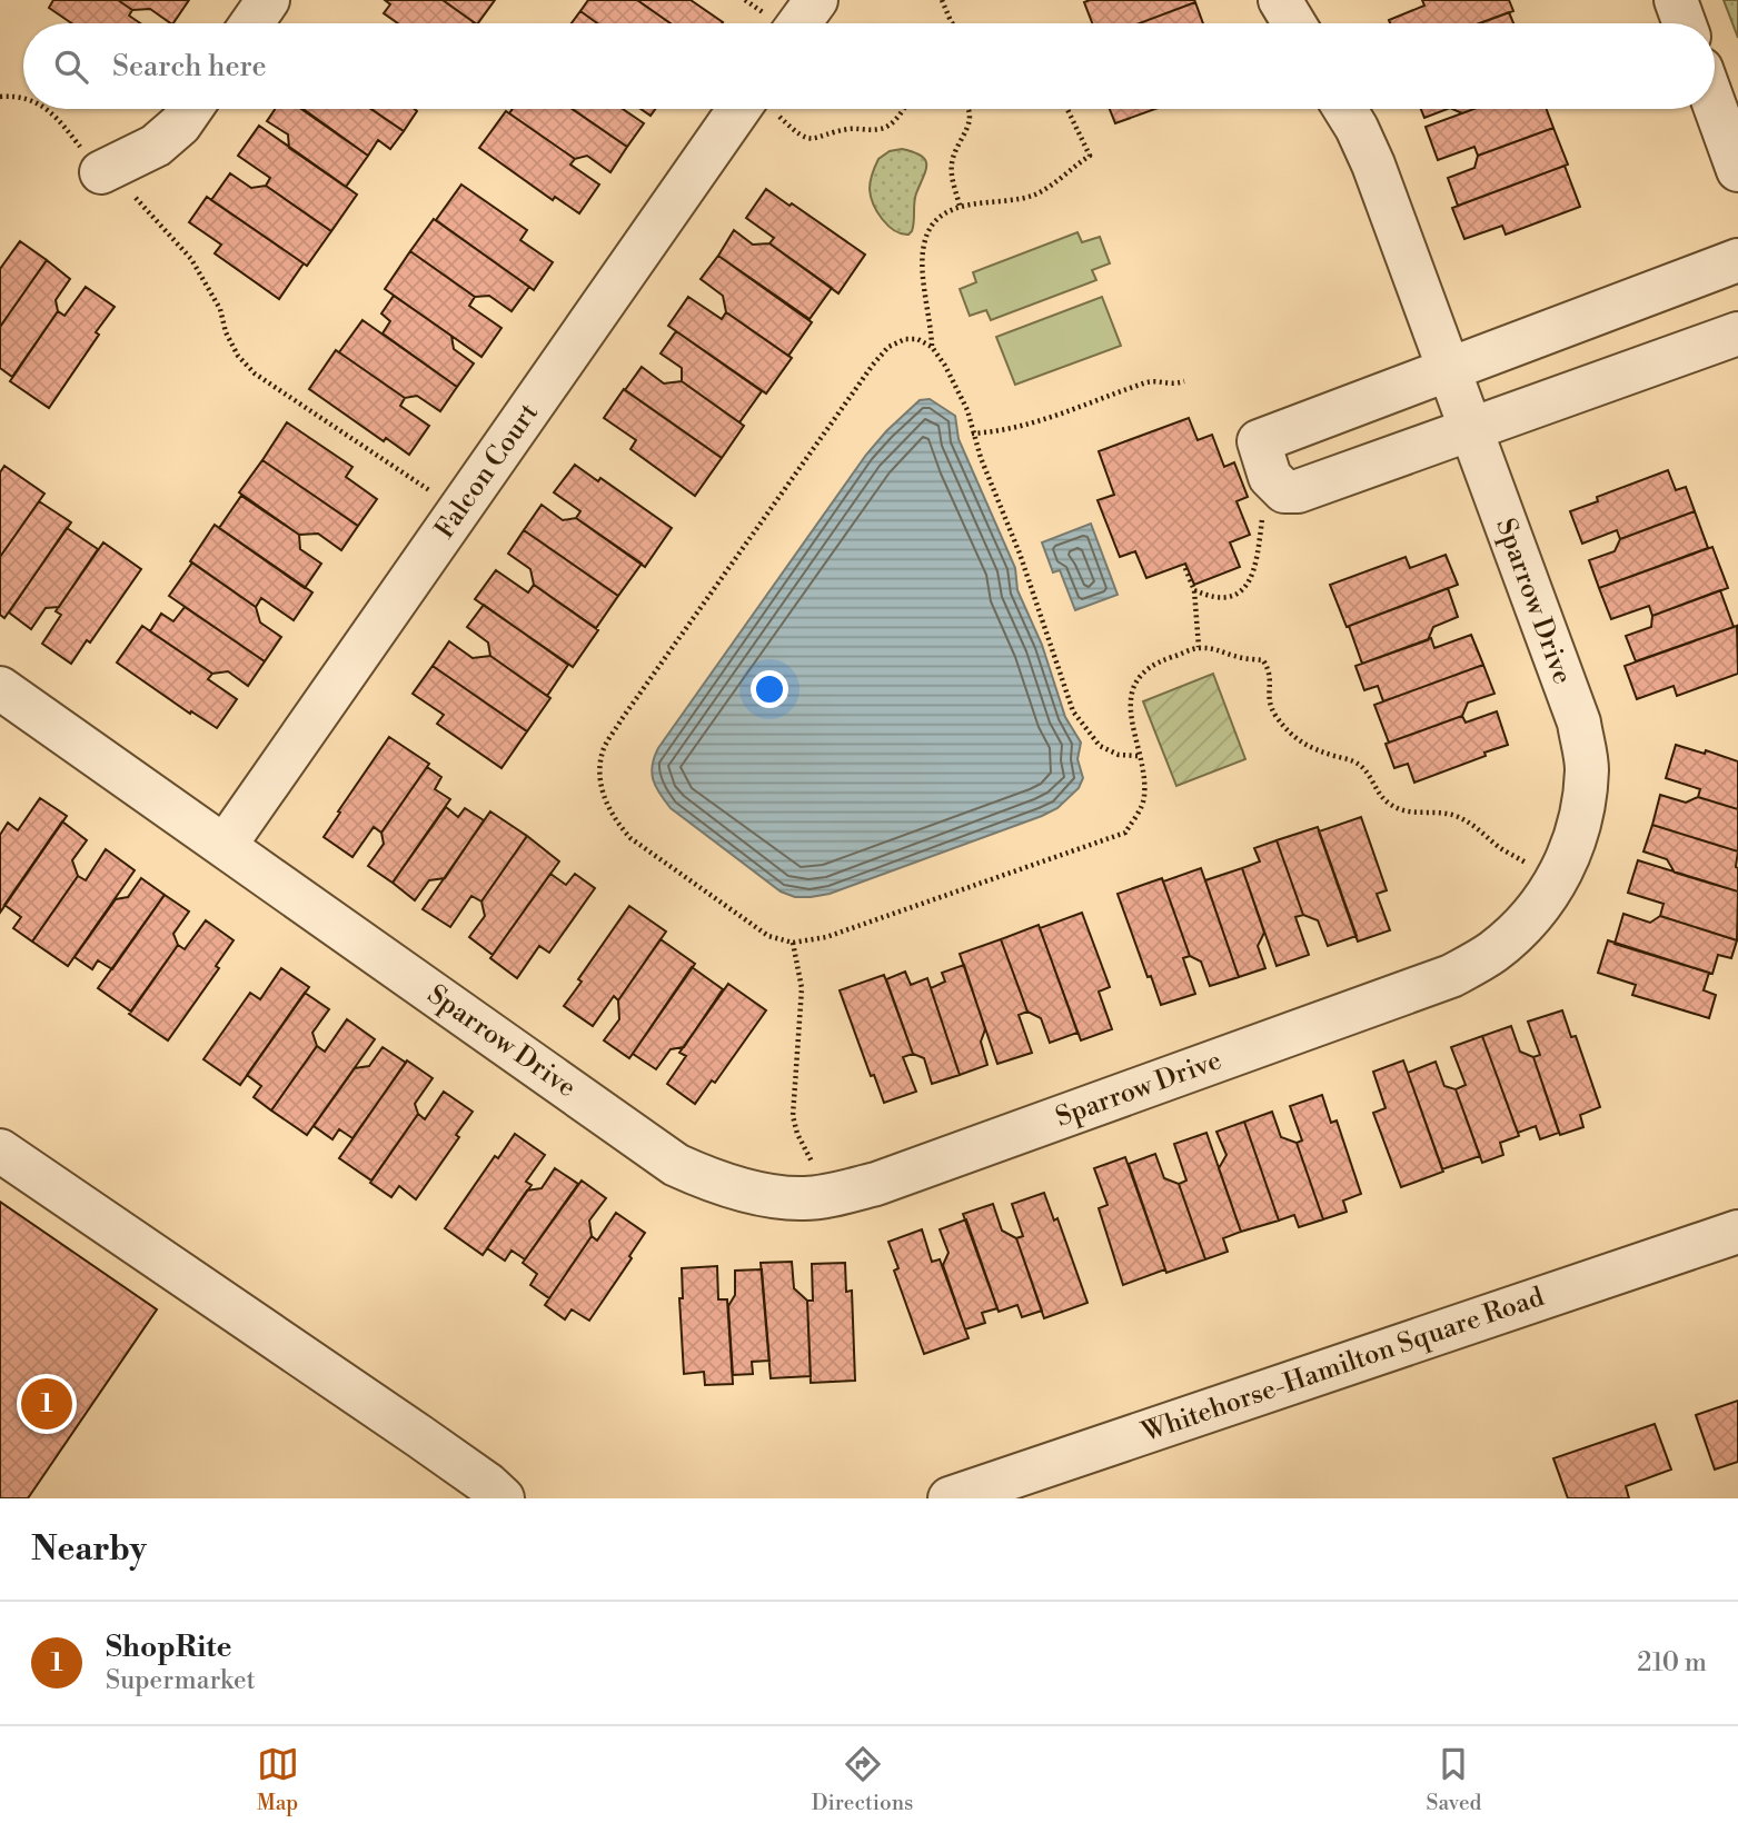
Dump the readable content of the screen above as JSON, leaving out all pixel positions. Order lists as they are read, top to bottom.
{
  "streets": {
    "street": ["Falcon Court", "Sparrow Drive", "Whitehorse-Hamilton Square Road"]
  },
  "crossings": [
    ["Falcon Court", "Sparrow Drive"]
  ],
  "page": {
    "search": "Search here",
    "pins": "1",
    "heading": "Nearby",
    "list": [
      {
        "mark": "1",
        "name": "ShopRite",
        "note": "Supermarket",
        "value": "210 m"
      }
    ],
    "nav": ["Map", "Directions", "Saved"]
  }
}
